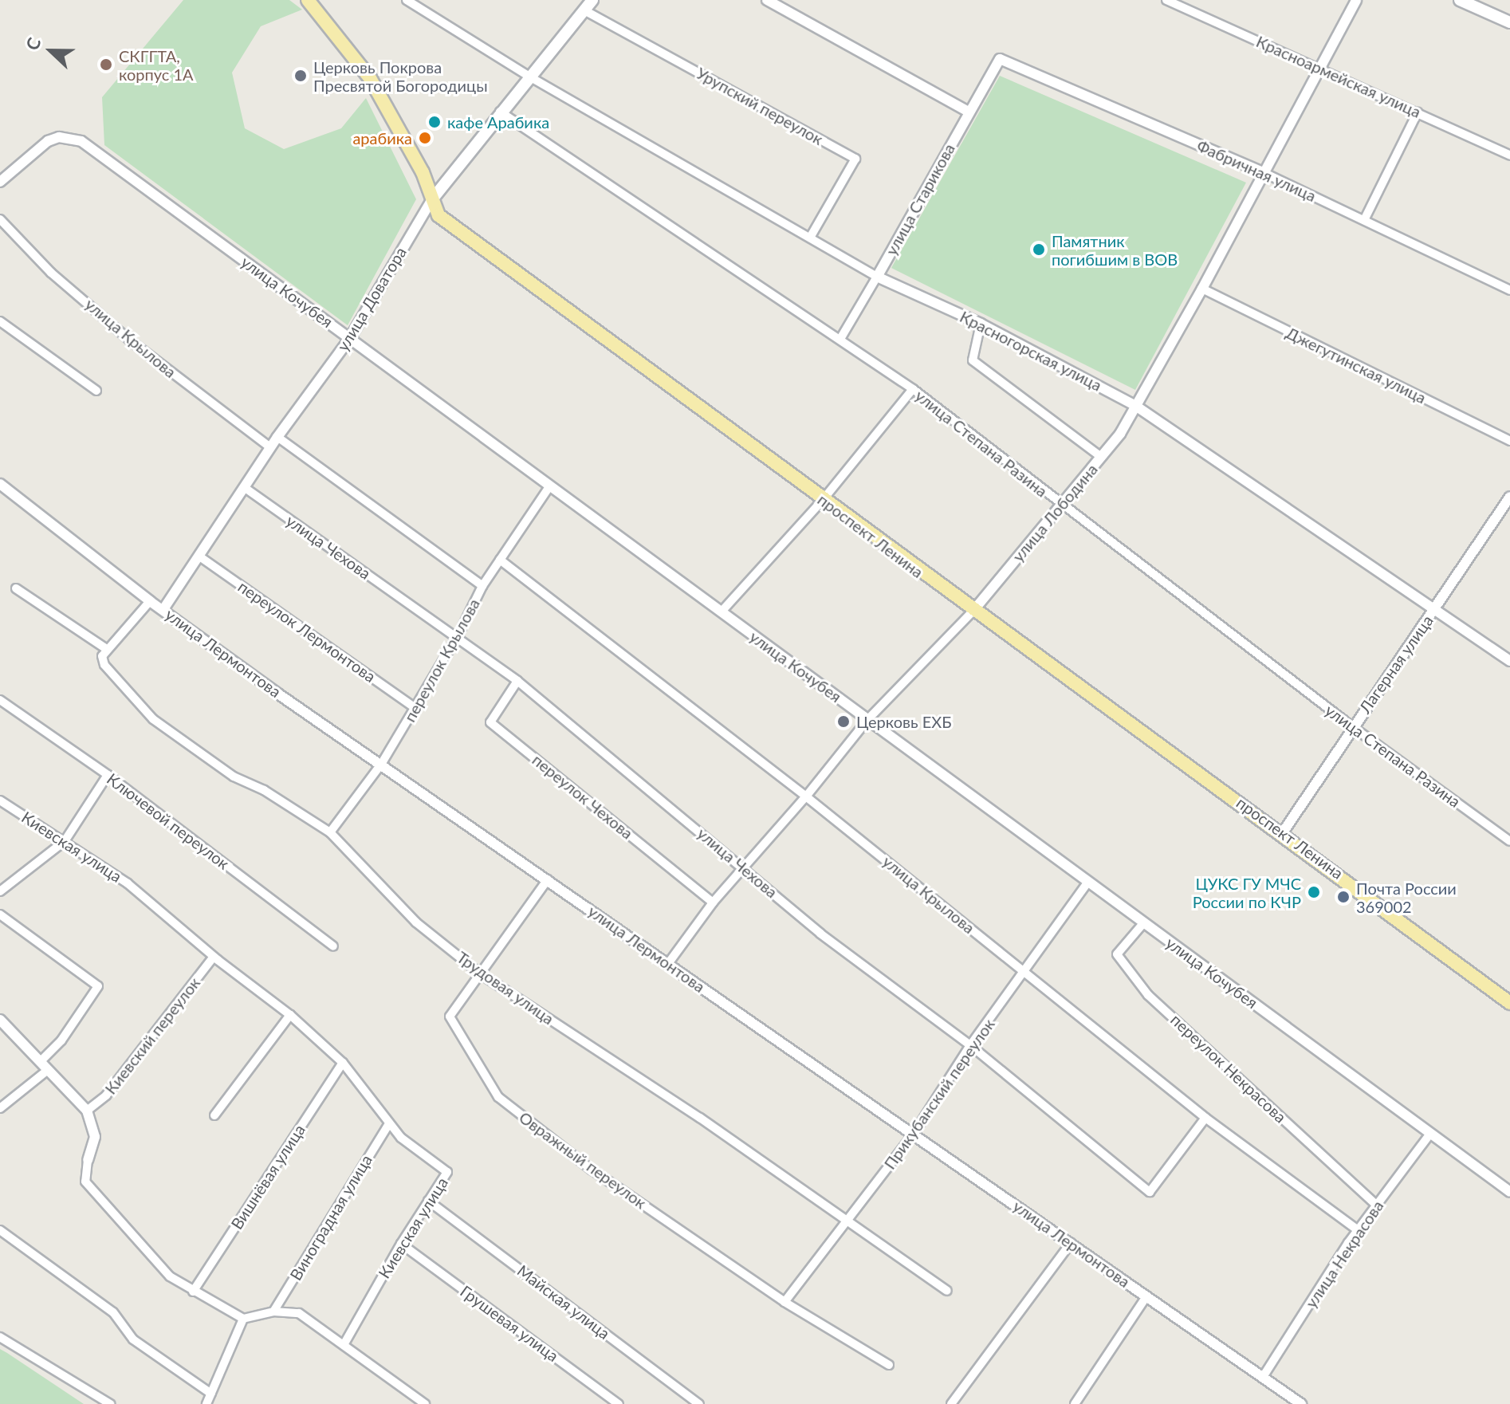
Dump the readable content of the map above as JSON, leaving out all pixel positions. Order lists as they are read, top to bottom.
{
  "streets": {
    "main road": ["улица Доватора", "проспект Ленина"],
    "street": [
      "Красноармейская улица",
      "Урупский переулок",
      "Фабричная улица",
      "улица Старикова",
      "улица Кочубея",
      "улица Крылова",
      "Красногорская улица",
      "Джегутинская улица",
      "улица Степана Разина",
      "улица Лободина",
      "улица Чехова",
      "переулок Лермонтова",
      "улица Лермонтова",
      "переулок Крылова",
      "Лагерная улица",
      "переулок Чехова",
      "Ключевой переулок",
      "Киевская улица",
      "Трудовая улица",
      "Киевский переулок",
      "переулок Некрасова",
      "Прикубанский переулок",
      "Овражный переулок",
      "Вишнёвая улица",
      "Виноградная улица",
      "улица Некрасова",
      "Майская улица",
      "Грушевая улица"
    ]
  },
  "crossings": [
    ["Красноармейская улица", "улица Лободина"],
    ["Урупский переулок", "улица Доватора"],
    ["Урупский переулок", "Красногорская улица"],
    ["Фабричная улица", "улица Старикова"],
    ["Фабричная улица", "улица Лободина"],
    ["улица Старикова", "Красногорская улица"],
    ["улица Старикова", "улица Степана Разина"],
    ["улица Кочубея", "улица Доватора"],
    ["улица Кочубея", "улица Лободина"],
    ["улица Кочубея", "переулок Крылова"],
    ["улица Кочубея", "переулок Некрасова"],
    ["улица Кочубея", "Прикубанский переулок"],
    ["улица Кочубея", "улица Некрасова"],
    ["улица Доватора", "улица Крылова"],
    ["улица Доватора", "Красногорская улица"],
    ["улица Доватора", "улица Степана Разина"],
    ["улица Доватора", "проспект Ленина"],
    ["улица Доватора", "улица Чехова"],
    ["улица Доватора", "переулок Лермонтова"],
    ["улица Доватора", "улица Лермонтова"],
    ["улица Крылова", "улица Лободина"],
    ["улица Крылова", "улица Чехова"],
    ["улица Крылова", "переулок Крылова"],
    ["улица Крылова", "Прикубанский переулок"],
    ["улица Крылова", "улица Некрасова"],
    ["Красногорская улица", "улица Лободина"],
    ["Красногорская улица", "Лагерная улица"],
    ["Джегутинская улица", "улица Лободина"],
    ["улица Степана Разина", "улица Лободина"],
    ["улица Степана Разина", "Лагерная улица"],
    ["улица Лободина", "проспект Ленина"],
    ["улица Лободина", "улица Чехова"],
    ["улица Лободина", "улица Лермонтова"],
    ["улица Лободина", "переулок Чехова"],
    ["проспект Ленина", "Лагерная улица"],
    ["улица Чехова", "переулок Крылова"],
    ["улица Чехова", "переулок Чехова"],
    ["улица Чехова", "Прикубанский переулок"],
    ["переулок Лермонтова", "переулок Крылова"],
    ["улица Лермонтова", "переулок Крылова"],
    ["улица Лермонтова", "Прикубанский переулок"],
    ["улица Лермонтова", "Овражный переулок"],
    ["улица Лермонтова", "улица Некрасова"],
    ["переулок Крылова", "Трудовая улица"],
    ["Киевская улица", "Киевский переулок"],
    ["Киевская улица", "Вишнёвая улица"],
    ["Киевская улица", "Виноградная улица"],
    ["Киевская улица", "Майская улица"],
    ["Киевская улица", "Грушевая улица"],
    ["Трудовая улица", "Прикубанский переулок"],
    ["Трудовая улица", "Овражный переулок"],
    ["переулок Некрасова", "улица Некрасова"],
    ["Прикубанский переулок", "Овражный переулок"]
  ],
  "places": [
    "СКГГТА, корпус 1А",
    "Церковь Покрова Пресвятой Богородицы",
    "кафе Арабика",
    "арабика",
    "Памятник погибшим в ВОВ",
    "Церковь ЕХБ",
    "ЦУКС ГУ МЧС России по КЧР",
    "Почта России 369002"
  ],
  "north": "left"
}
